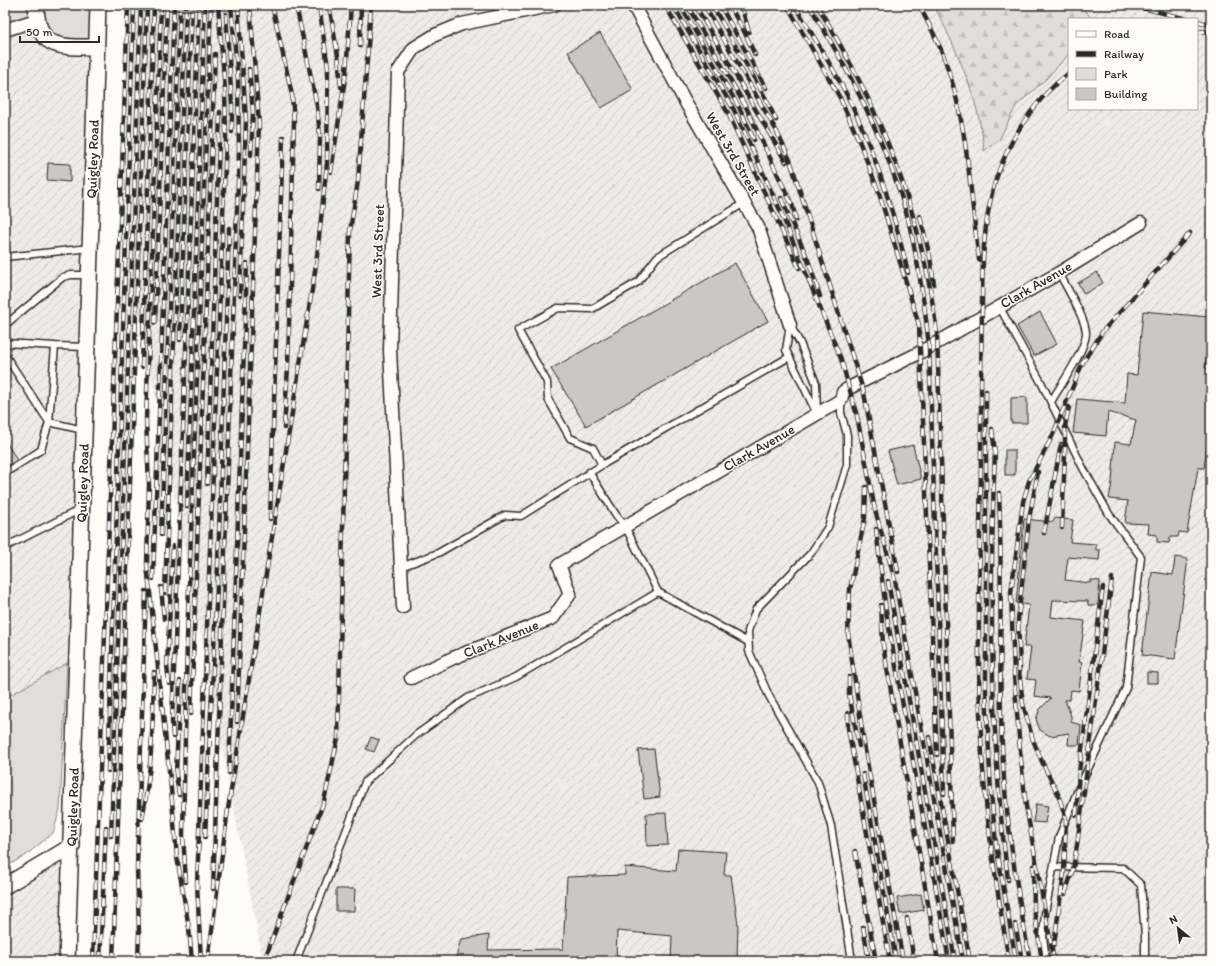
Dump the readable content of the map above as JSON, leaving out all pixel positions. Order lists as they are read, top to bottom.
{
  "streets": {
    "street": ["West 3rd Street", "Quigley Road", "Clark Avenue"]
  },
  "crossings": [
    ["West 3rd Street", "Clark Avenue"]
  ],
  "legend": [
    "Road",
    "Railway",
    "Park",
    "Building"
  ],
  "scale_bar": "50 m",
  "north": "top left"
}
